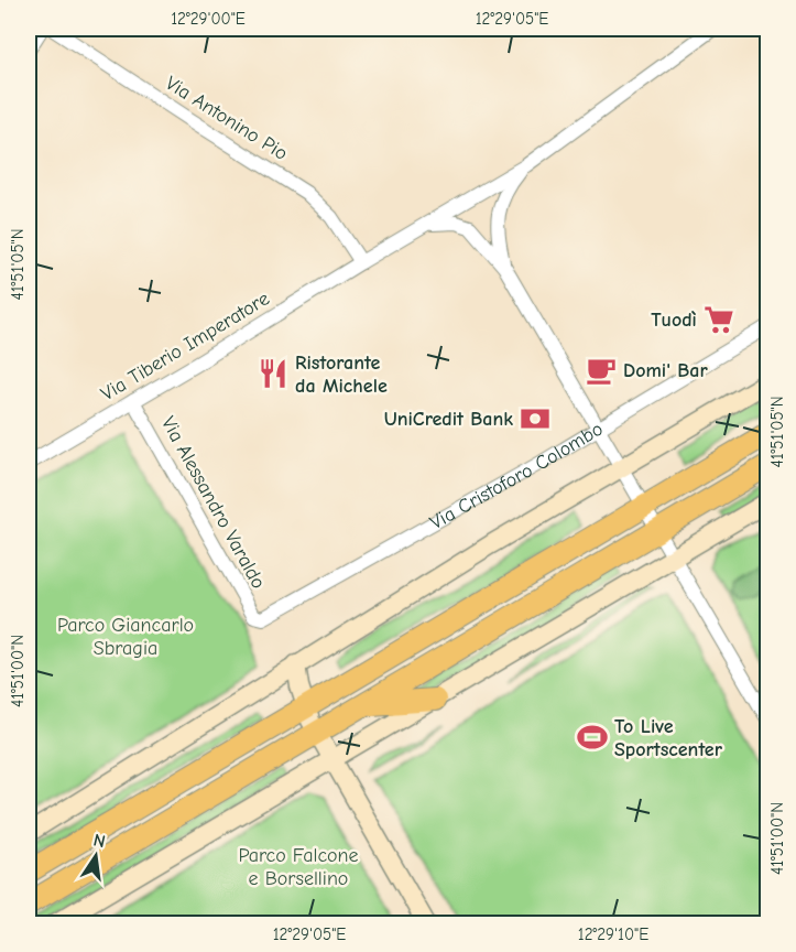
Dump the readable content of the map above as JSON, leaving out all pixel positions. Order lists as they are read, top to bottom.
{
  "streets": {
    "street": [
      "Via Antonino Pio",
      "Via Tiberio Imperatore",
      "Via Cristoforo Colombo",
      "Via Alessandro Varaldo"
    ]
  },
  "crossings": [
    ["Via Antonino Pio", "Via Tiberio Imperatore"],
    ["Via Tiberio Imperatore", "Via Alessandro Varaldo"],
    ["Via Cristoforo Colombo", "Via Alessandro Varaldo"]
  ],
  "parks": ["Parco Giancarlo Sbragia", "Parco Falcone e Borsellino"],
  "places": {
    "supermarket": ["Tuodì"],
    "cafe": ["Domi' Bar"],
    "restaurant": ["Ristorante da Michele"],
    "bank": ["UniCredit Bank"],
    "sports": ["To Live Sportscenter"]
  },
  "north": "top",
  "coordinates": [
    "12°29'00\"E",
    "12°29'05\"E",
    "41°51'05\"N",
    "41°51'00\"N",
    "12°29'10\"E"
  ]
}
